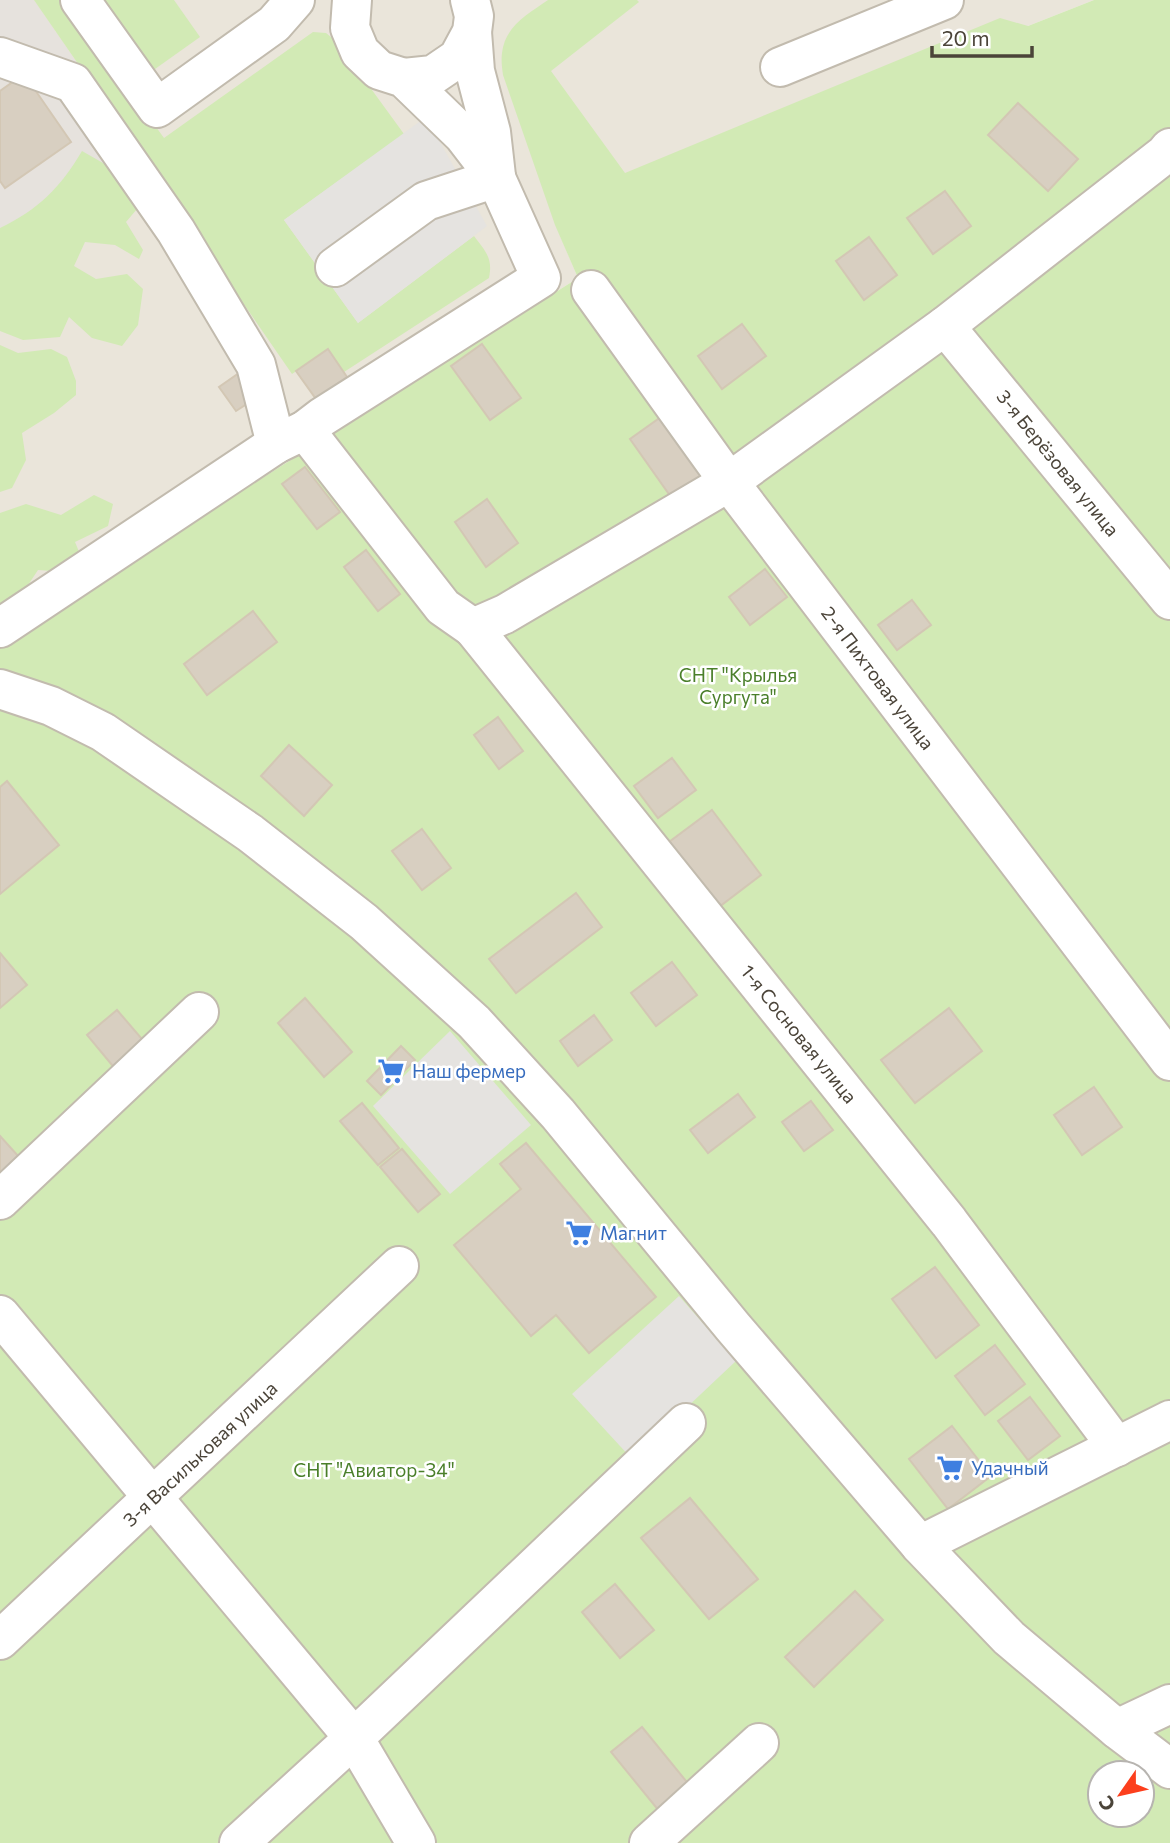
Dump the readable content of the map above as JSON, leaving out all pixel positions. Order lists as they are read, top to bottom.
{
  "streets": {
    "street": [
      "3-я Берёзовая улица",
      "2-я Пихтовая улица",
      "1-я Сосновая улица",
      "3-я Васильковая улица"
    ]
  },
  "parks": ["CНТ \"Крылья Сургута\"", "СНТ \"Авиатор-34\""],
  "places": {
    "supermarket": ["Наш фермер", "Магнит", "Удачный"]
  },
  "scale_bar": "20 m",
  "north": "bottom left"
}
